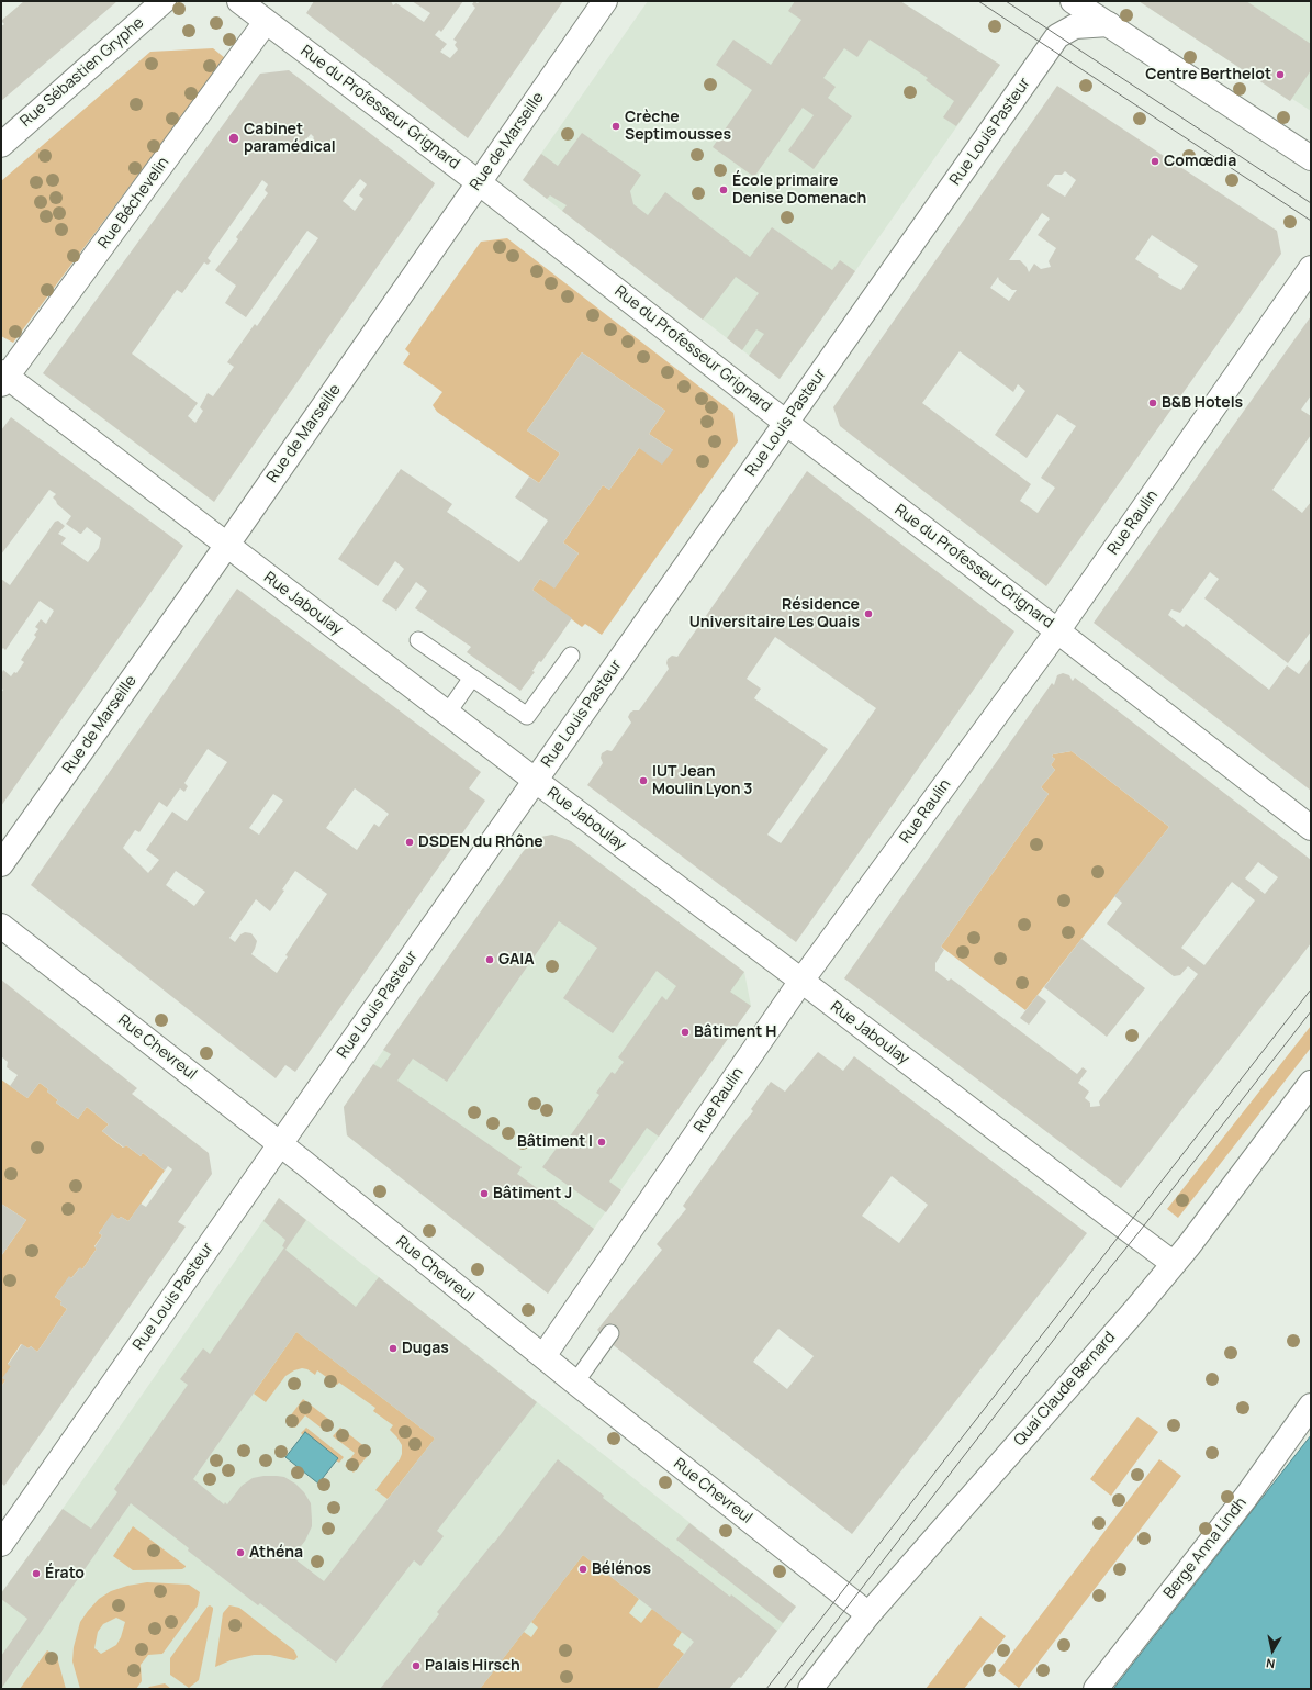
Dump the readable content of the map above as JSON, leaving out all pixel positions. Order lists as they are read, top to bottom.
{
  "streets": {
    "street": [
      "Rue Sébastien Gryphe",
      "Rue du Professeur Grignard",
      "Rue Louis Pasteur",
      "Rue de Marseille",
      "Rue Béchevelin",
      "Rue Raulin",
      "Rue Jaboulay",
      "Rue Chevreul",
      "Quai Claude Bernard",
      "Berge Anna Lindh"
    ]
  },
  "crossings": [
    ["Rue du Professeur Grignard", "Rue Louis Pasteur"],
    ["Rue du Professeur Grignard", "Rue de Marseille"],
    ["Rue du Professeur Grignard", "Rue Béchevelin"],
    ["Rue du Professeur Grignard", "Rue Raulin"],
    ["Rue Louis Pasteur", "Rue Jaboulay"],
    ["Rue Louis Pasteur", "Rue Chevreul"],
    ["Rue de Marseille", "Rue Jaboulay"],
    ["Rue Béchevelin", "Rue Jaboulay"],
    ["Rue Raulin", "Rue Jaboulay"],
    ["Rue Raulin", "Rue Chevreul"],
    ["Rue Jaboulay", "Quai Claude Bernard"],
    ["Rue Chevreul", "Quai Claude Bernard"]
  ],
  "places": [
    "Centre Berthelot",
    "Crèche Septimousses",
    "Cabinet paramédical",
    "Comœdia",
    "École primaire Denise Domenach",
    "B&B Hotels",
    "Résidence Universitaire Les Quais",
    "IUT Jean Moulin Lyon 3",
    "DSDEN du Rhône",
    "GAIA",
    "Bâtiment H",
    "Bâtiment I",
    "Bâtiment J",
    "Dugas",
    "Athéna",
    "Bélénos",
    "Érato",
    "Palais Hirsch"
  ],
  "north": "bottom"
}
